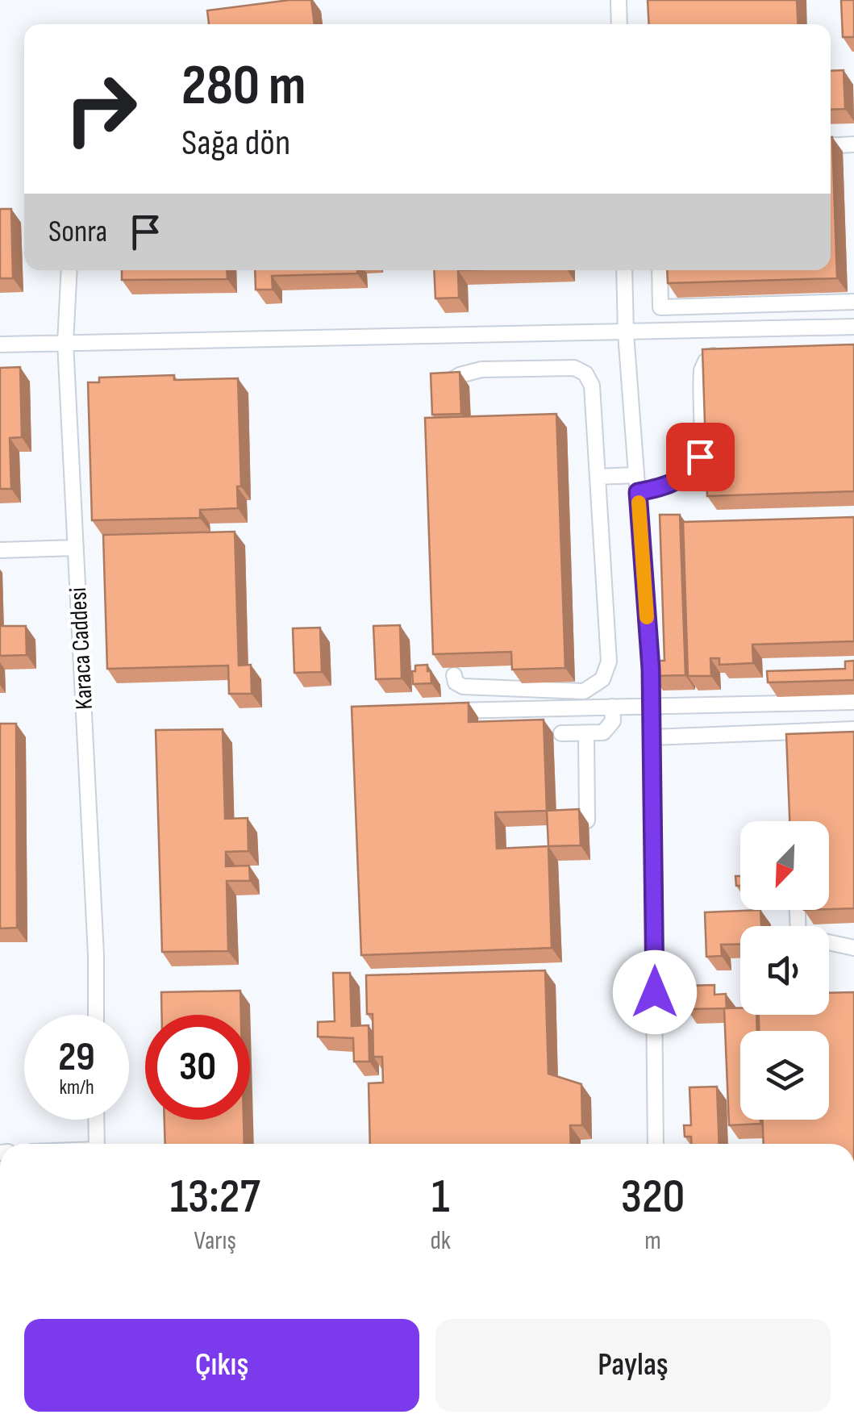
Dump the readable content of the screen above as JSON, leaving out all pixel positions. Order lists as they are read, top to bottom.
{
  "streets": {
    "street": ["Karaca Caddesi"]
  },
  "north": "bottom left",
  "page": {
    "turn": ["280 m", "Sağa dön"],
    "then": "Sonra",
    "speed": "29 km/h",
    "limit": "30",
    "eta": [
      "13:27",
      "Varış",
      "1",
      "dk",
      "320",
      "m"
    ],
    "buttons": ["Çıkış", "Paylaş"]
  }
}
